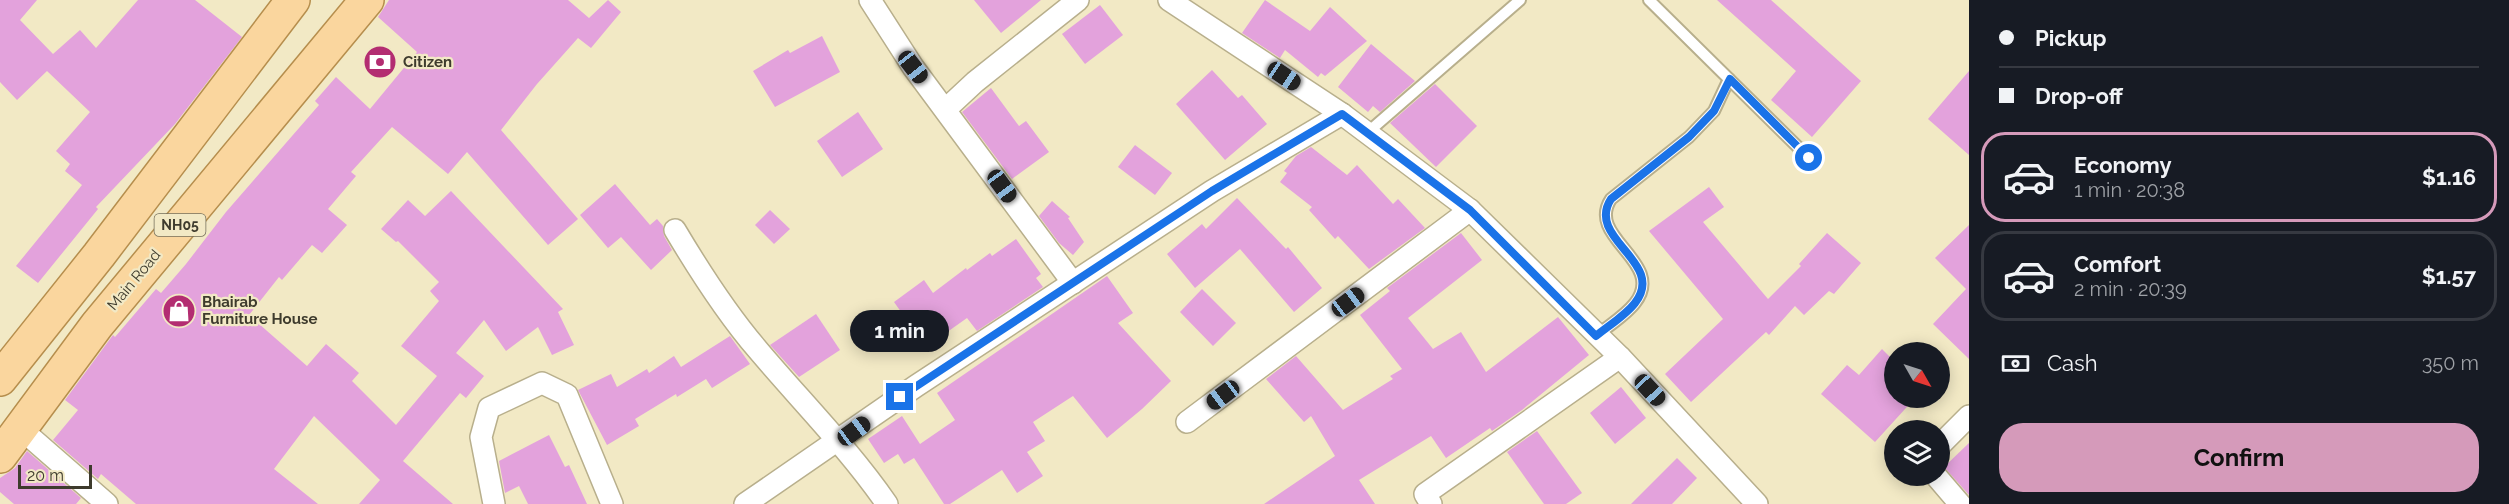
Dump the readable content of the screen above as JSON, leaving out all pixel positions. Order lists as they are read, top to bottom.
{
  "streets": {
    "main road": ["NH05", "Main Road"]
  },
  "places": {
    "bank": ["Citizen"],
    "shop": ["Bhairab Furniture House"]
  },
  "scale_bar": "20 m",
  "north": "bottom right",
  "page": {
    "banner": ["Pickup", "Drop-off"],
    "list": [
      {
        "name": "Economy",
        "note": "1 min · 20:38",
        "value": "$1.16"
      },
      {
        "name": "Comfort",
        "note": "2 min · 20:39",
        "value": "$1.57"
      }
    ],
    "bubble": "1 min",
    "pay": ["Cash", "350 m"],
    "buttons": "Confirm",
    "scale": "20 m"
  }
}
